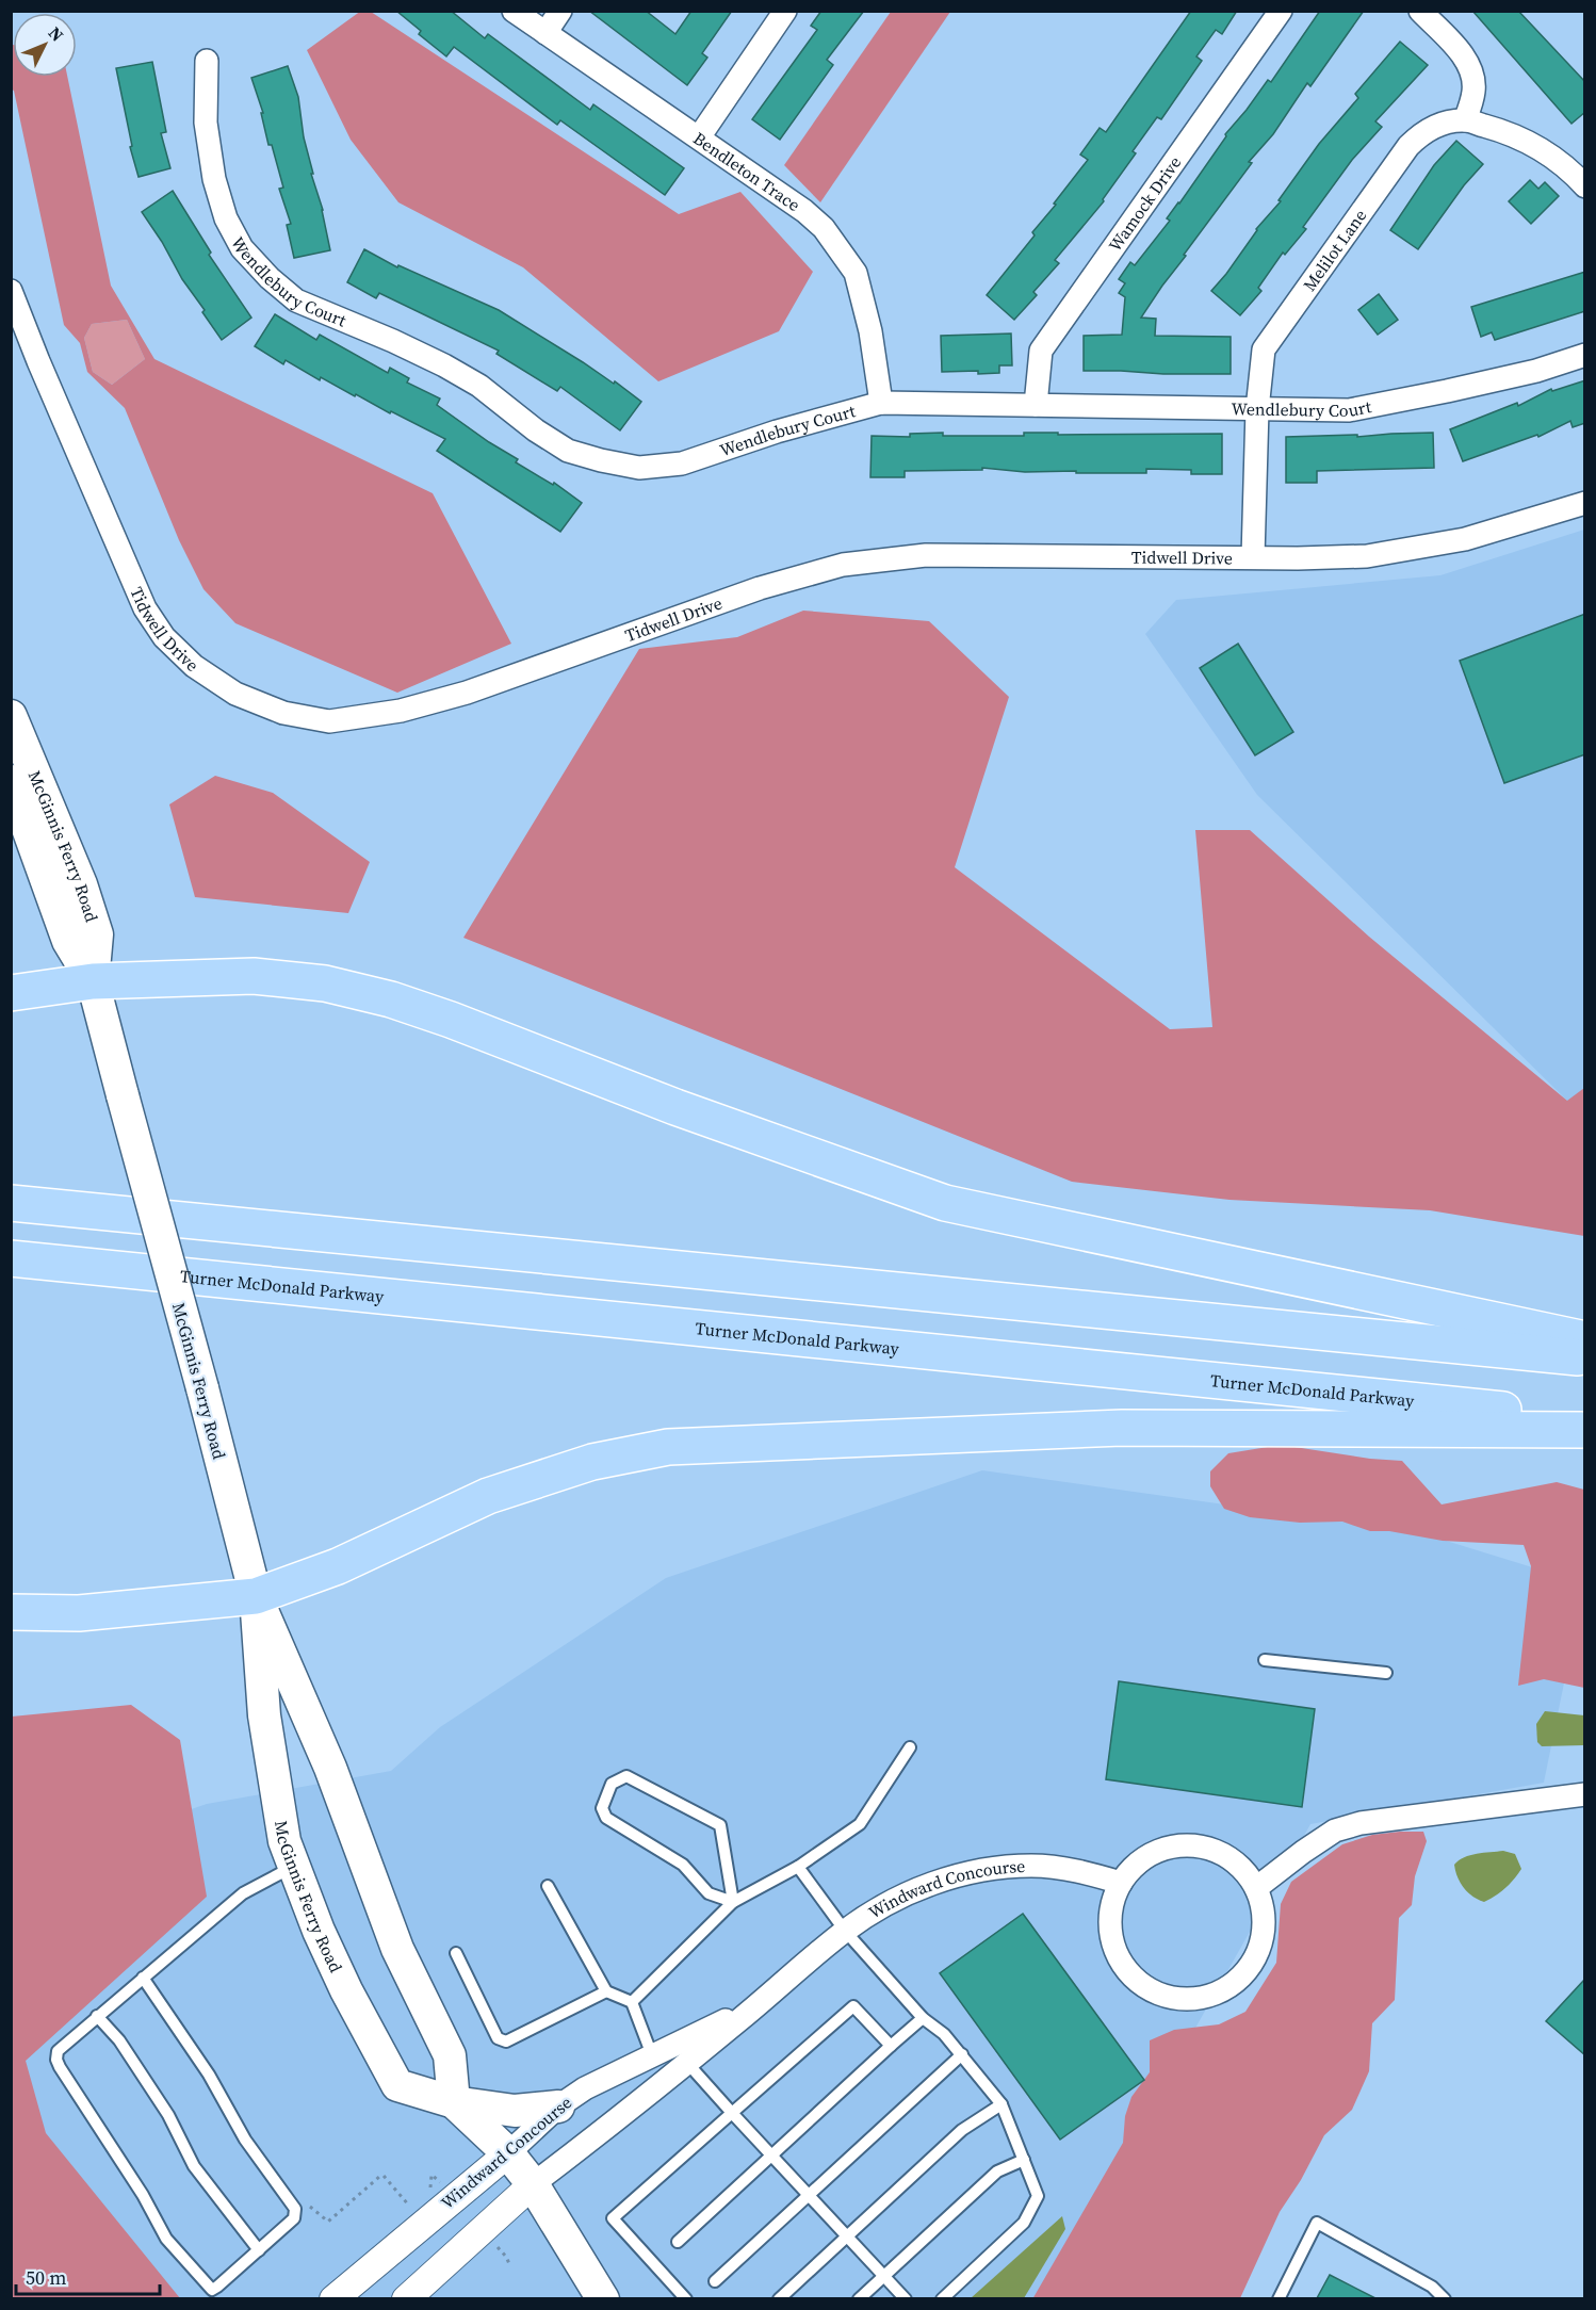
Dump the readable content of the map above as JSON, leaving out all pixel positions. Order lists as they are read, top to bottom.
{
  "streets": {
    "highway": ["Turner McDonald Parkway"],
    "main road": ["McGinnis Ferry Road"],
    "street": [
      "Bendleton Trace",
      "Wamock Drive",
      "Melilot Lane",
      "Wendlebury Court",
      "Tidwell Drive",
      "Windward Concourse"
    ]
  },
  "crossings": [
    ["Bendleton Trace", "Wendlebury Court"],
    ["Wamock Drive", "Wendlebury Court"],
    ["Melilot Lane", "Wendlebury Court"],
    ["Melilot Lane", "Tidwell Drive"],
    ["McGinnis Ferry Road", "Windward Concourse"]
  ],
  "scale_bar": "50 m",
  "north": "top right"
}
